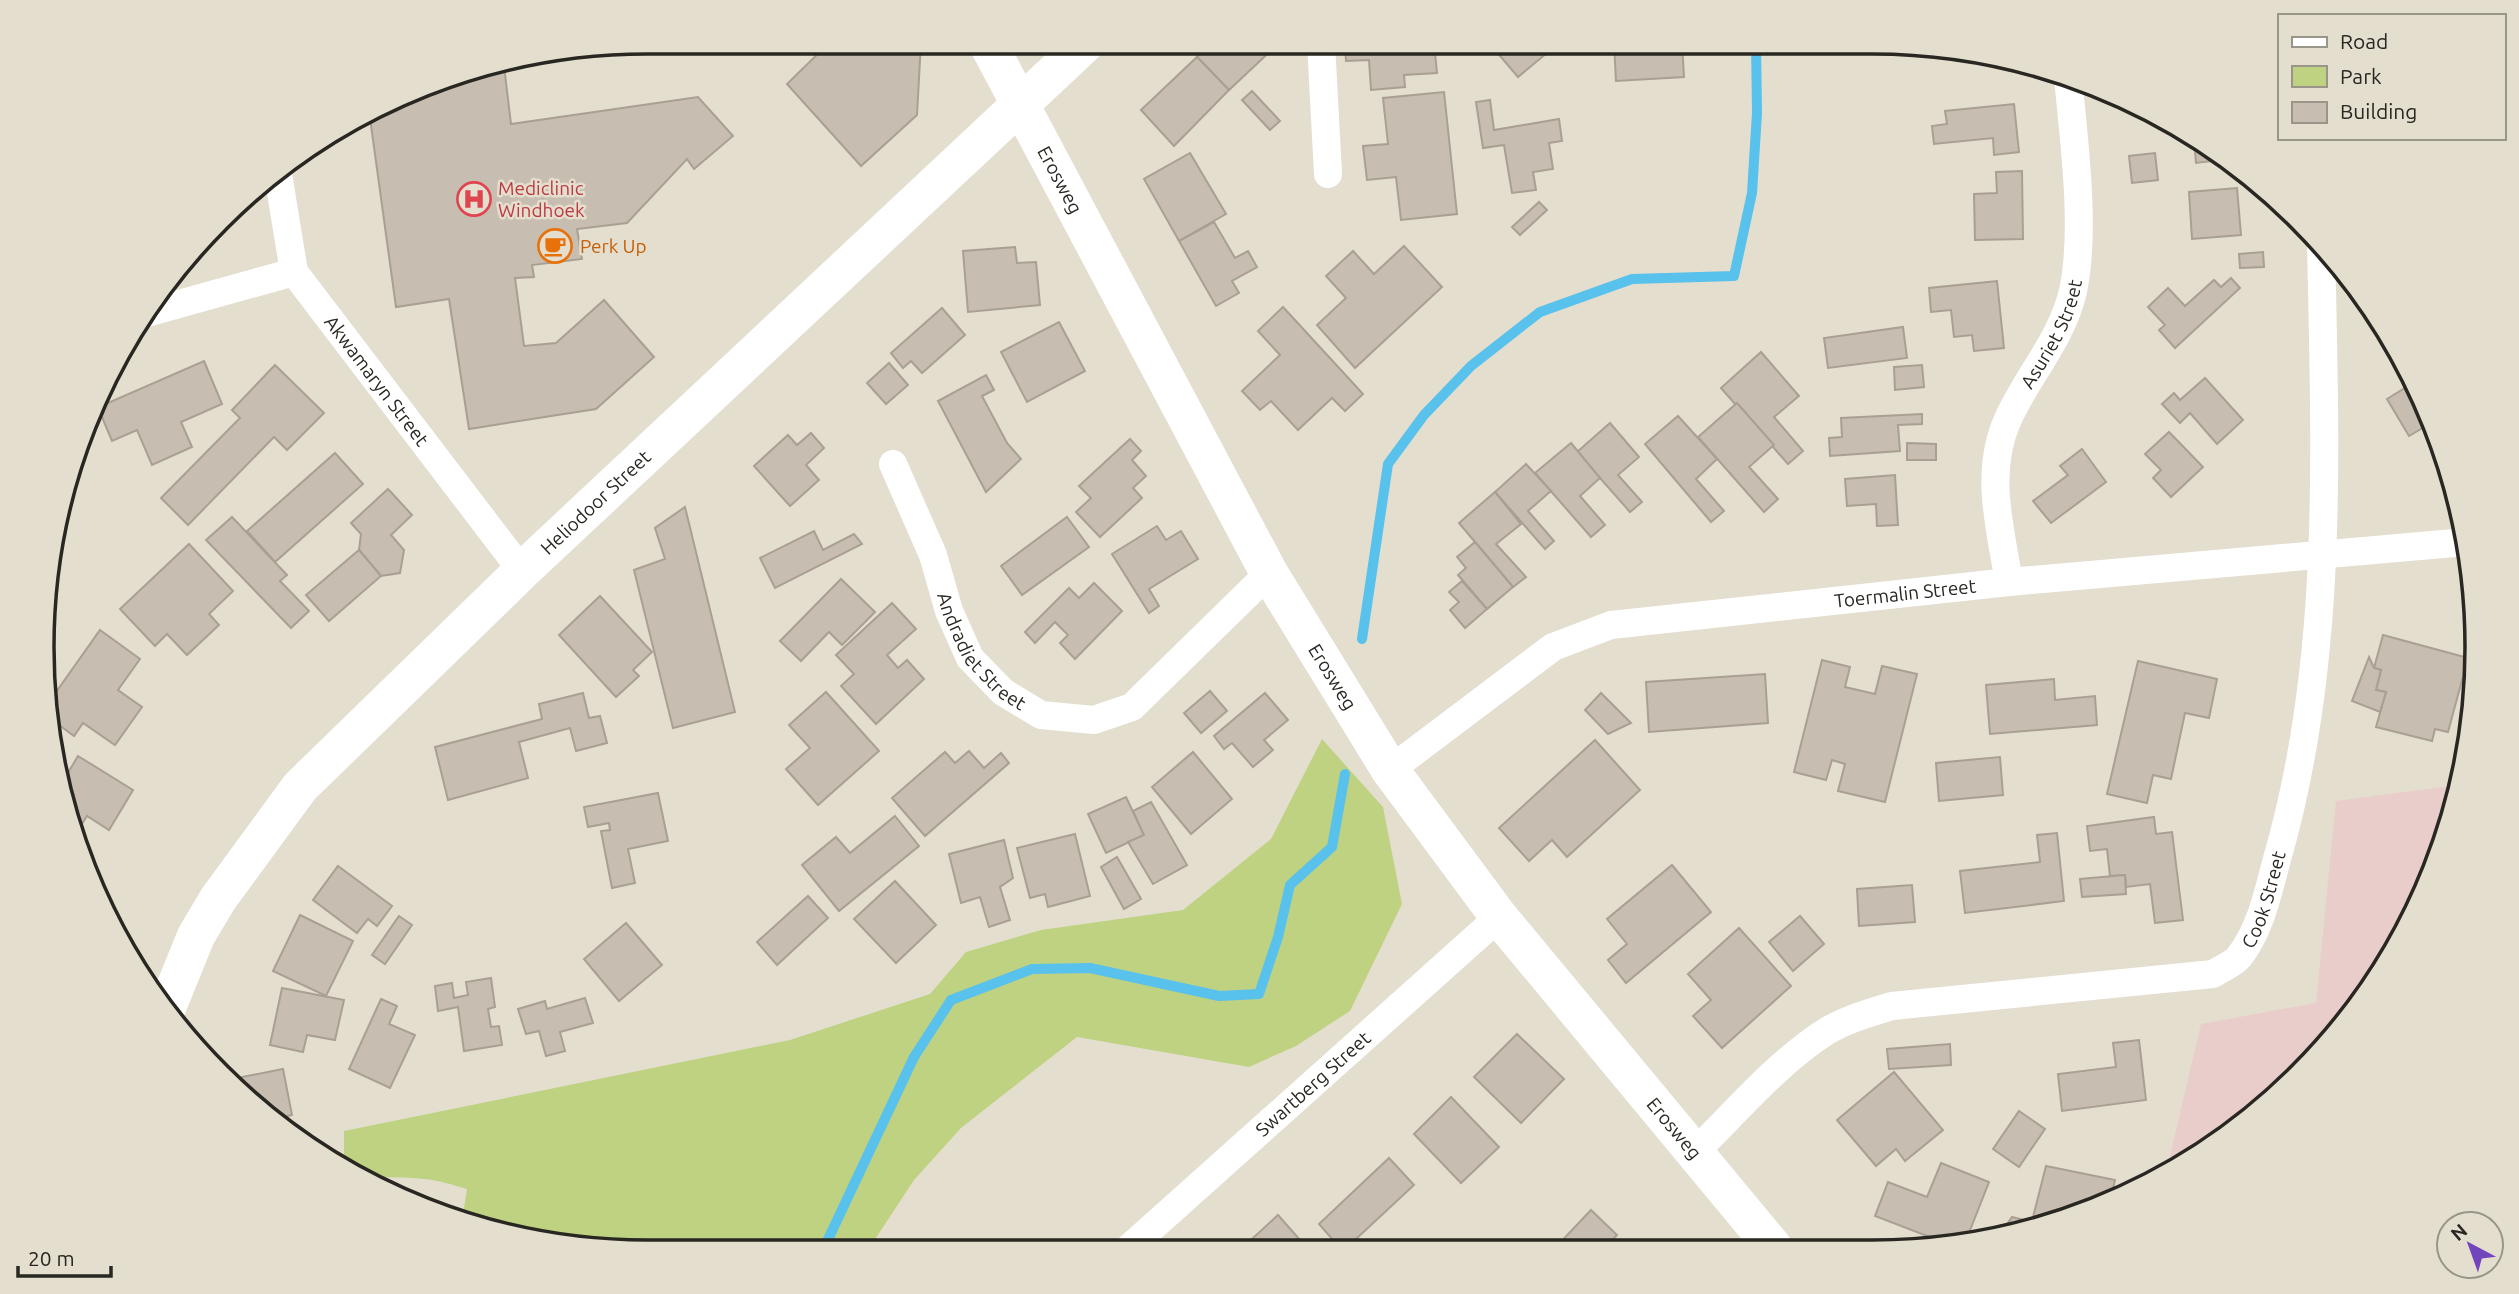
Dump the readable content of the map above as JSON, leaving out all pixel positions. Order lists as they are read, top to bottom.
{
  "streets": {
    "street": [
      "Erosweg",
      "Asuriet Street",
      "Akwamaryn Street",
      "Heliodoor Street",
      "Toermalin Street",
      "Andradiet Street",
      "Cook Street",
      "Swartberg Street"
    ]
  },
  "crossings": [
    ["Erosweg", "Heliodoor Street"],
    ["Erosweg", "Toermalin Street"],
    ["Erosweg", "Andradiet Street"],
    ["Erosweg", "Cook Street"],
    ["Erosweg", "Swartberg Street"],
    ["Asuriet Street", "Toermalin Street"],
    ["Akwamaryn Street", "Heliodoor Street"],
    ["Toermalin Street", "Cook Street"]
  ],
  "places": {
    "hospital": ["Mediclinic Windhoek"],
    "cafe": ["Perk Up"]
  },
  "legend": ["Road", "Park", "Building"],
  "scale_bar": "20 m",
  "north": "top left"
}
